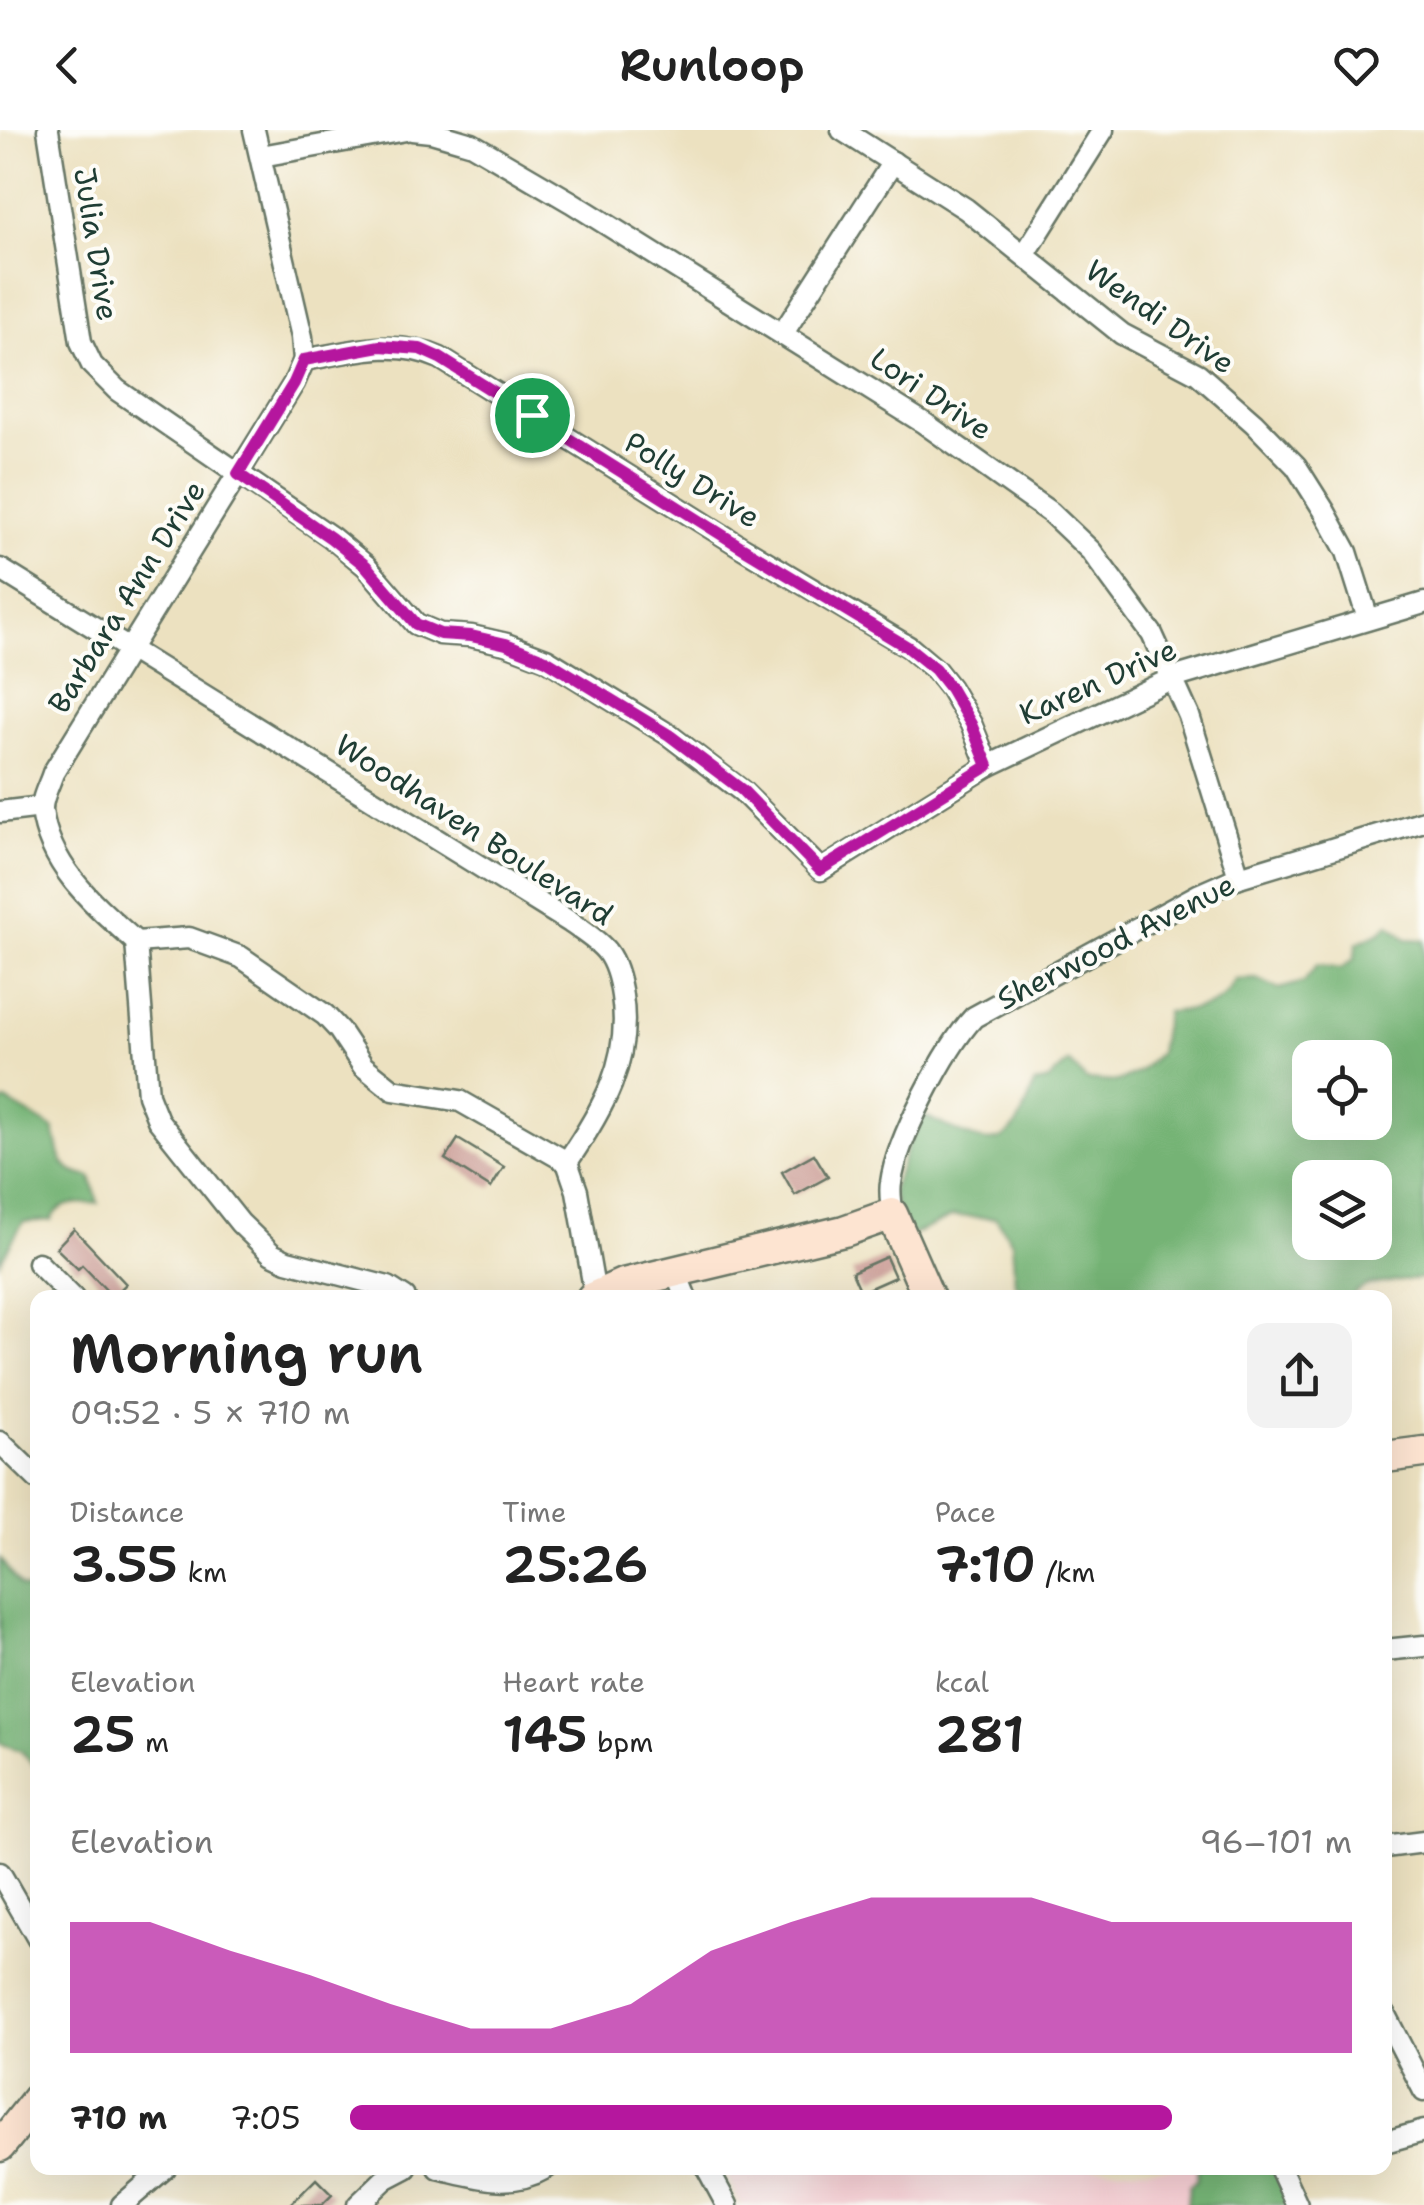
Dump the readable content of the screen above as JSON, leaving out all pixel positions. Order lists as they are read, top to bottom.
{
  "streets": {
    "street": [
      "Julia Drive",
      "Wendi Drive",
      "Lori Drive",
      "Polly Drive",
      "Barbara Ann Drive",
      "Karen Drive",
      "Woodhaven Boulevard",
      "Sherwood Avenue"
    ]
  },
  "crossings": [
    ["Julia Drive", "Barbara Ann Drive"],
    ["Julia Drive", "Karen Drive"],
    ["Wendi Drive", "Karen Drive"],
    ["Lori Drive", "Karen Drive"],
    ["Lori Drive", "Sherwood Avenue"],
    ["Polly Drive", "Barbara Ann Drive"],
    ["Polly Drive", "Karen Drive"],
    ["Barbara Ann Drive", "Woodhaven Boulevard"]
  ],
  "page": {
    "header": "Runloop",
    "heading": ["Morning run", "09:52 · 5 × 710 m"],
    "stats": [
      ["Distance", "3.55 km"],
      ["Time", "25:26"],
      ["Pace", "7:10 /km"],
      ["Elevation", "25 m"],
      ["Heart rate", "145 bpm"],
      ["kcal", "281"]
    ],
    "chart": ["Elevation", "96–101 m"],
    "list": [
      {
        "name": "710 m",
        "note": "7:05"
      }
    ]
  }
}
